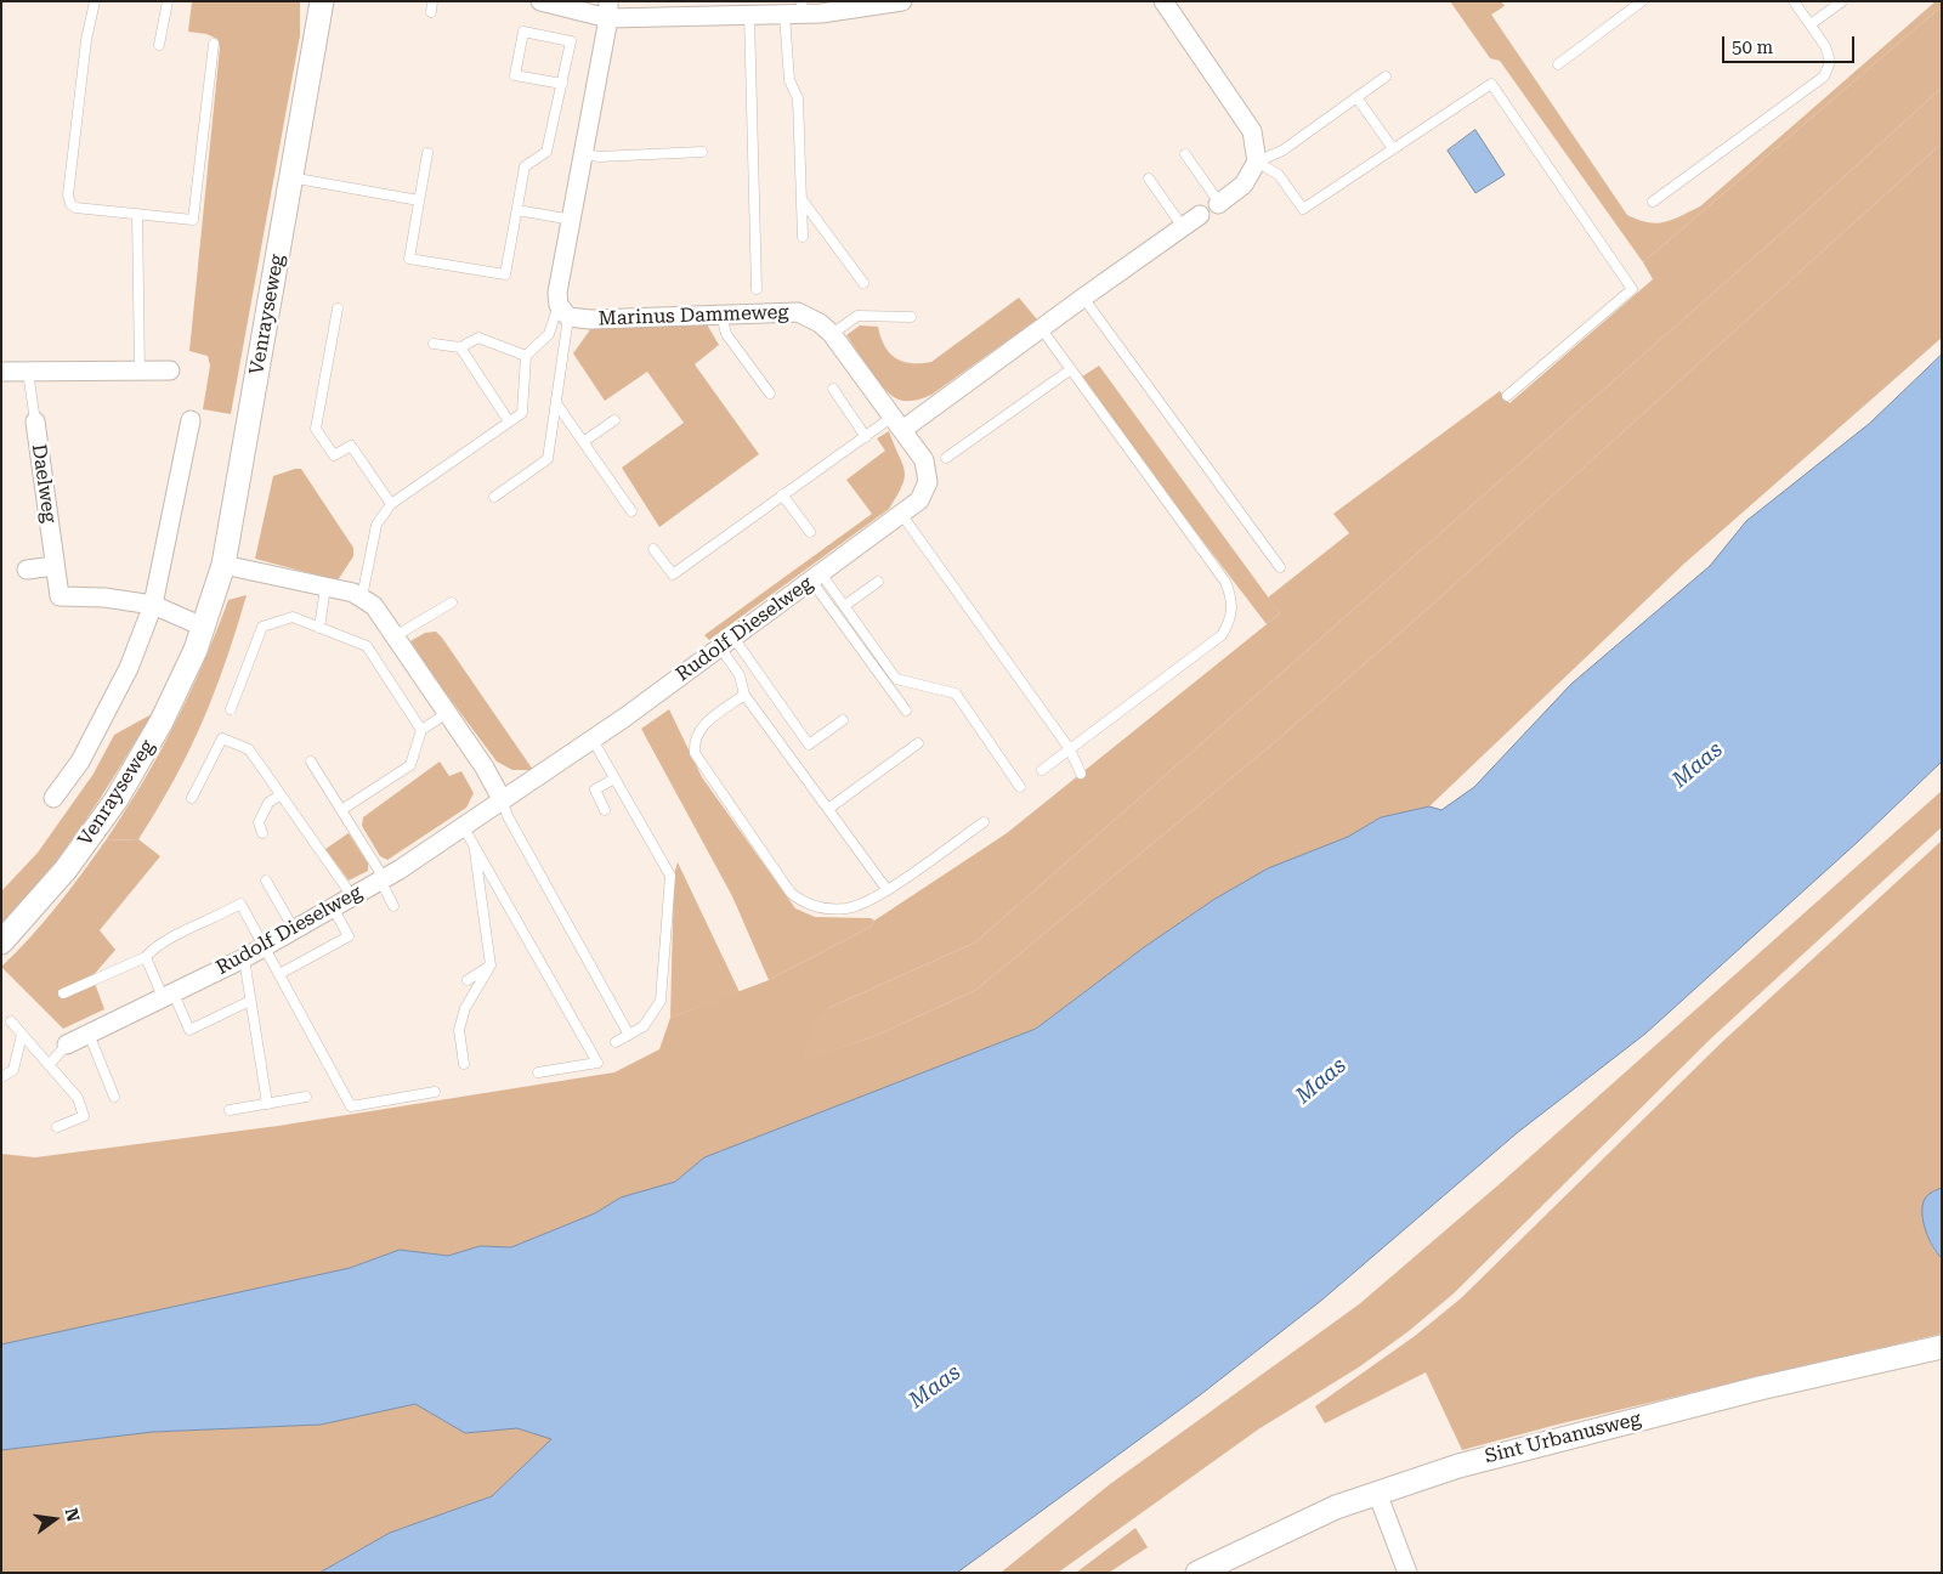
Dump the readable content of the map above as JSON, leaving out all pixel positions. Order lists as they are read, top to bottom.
{
  "streets": {
    "street": [
      "Venrayseweg",
      "Marinus Dammeweg",
      "Daelweg",
      "Rudolf Dieselweg",
      "Sint Urbanusweg"
    ]
  },
  "crossings": [
    ["Marinus Dammeweg", "Rudolf Dieselweg"]
  ],
  "water": ["Maas"],
  "scale_bar": "50 m",
  "north": "right"
}
